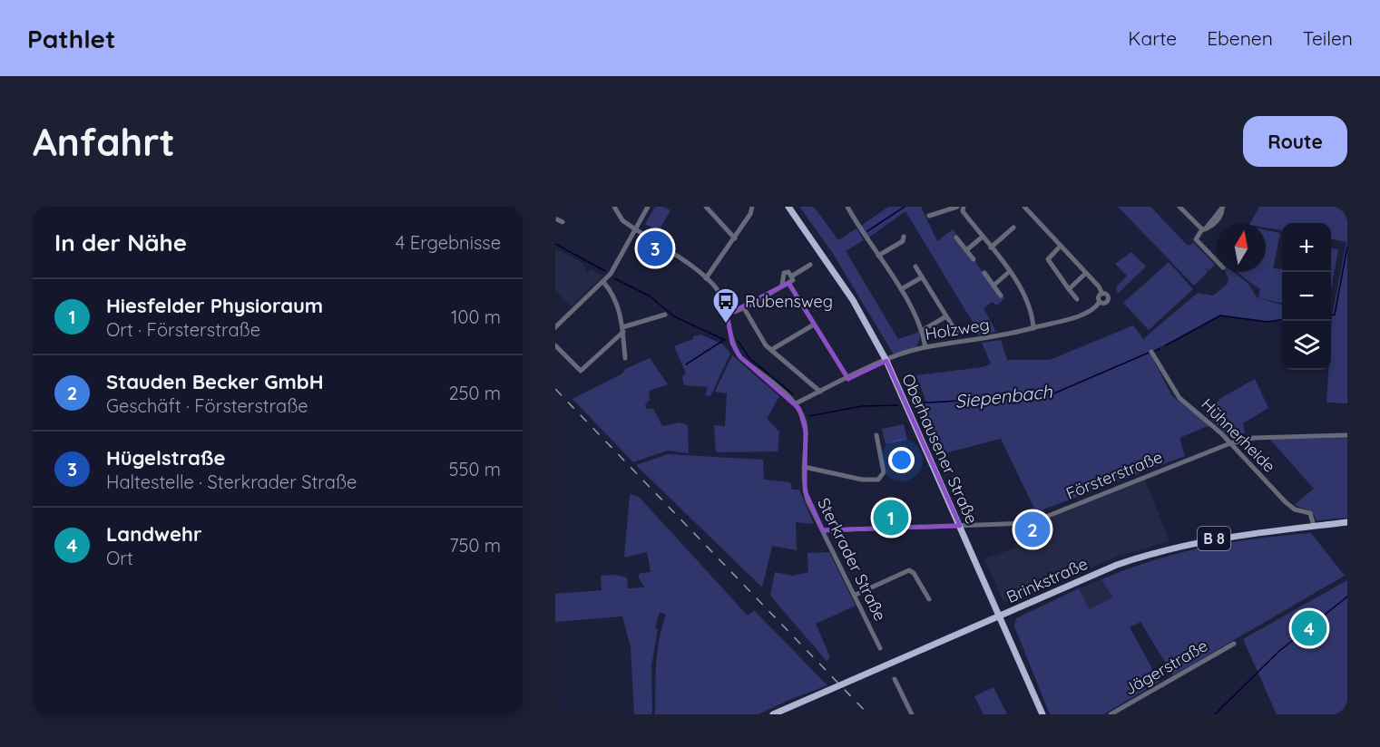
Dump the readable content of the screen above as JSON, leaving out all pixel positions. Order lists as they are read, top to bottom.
{
  "streets": {
    "main road": ["Oberhausener Straße", "B 8", "Brinkstraße"],
    "street": [
      "Holzweg",
      "Hühnerheide",
      "Försterstraße",
      "Sterkrader Straße",
      "Jägerstraße"
    ]
  },
  "crossings": [
    ["Holzweg", "Oberhausener Straße"],
    ["Holzweg", "Sterkrader Straße"],
    ["Hühnerheide", "Försterstraße"],
    ["Hühnerheide", "Brinkstraße"],
    ["Oberhausener Straße", "Försterstraße"],
    ["Oberhausener Straße", "Brinkstraße"],
    ["Försterstraße", "Sterkrader Straße"]
  ],
  "water": ["Siepenbach"],
  "places": {
    "bus stop": ["Rubensweg"]
  },
  "north": "top",
  "page": {
    "header": "Pathlet",
    "nav": ["Karte", "Ebenen", "Teilen"],
    "buttons": "Route",
    "title": "Anfahrt",
    "heading": ["In der Nähe", "4 Ergebnisse"],
    "map_buttons": ["+", "−"],
    "pins": [
      "3",
      "1",
      "2",
      "4"
    ],
    "list": [
      {
        "mark": "1",
        "name": "Hiesfelder Physioraum",
        "note": "Ort · Försterstraße",
        "value": "100 m"
      },
      {
        "mark": "2",
        "name": "Stauden Becker GmbH",
        "note": "Geschäft · Försterstraße",
        "value": "250 m"
      },
      {
        "mark": "3",
        "name": "Hügelstraße",
        "note": "Haltestelle · Sterkrader Straße",
        "value": "550 m"
      },
      {
        "mark": "4",
        "name": "Landwehr",
        "note": "Ort",
        "value": "750 m"
      }
    ]
  }
}
